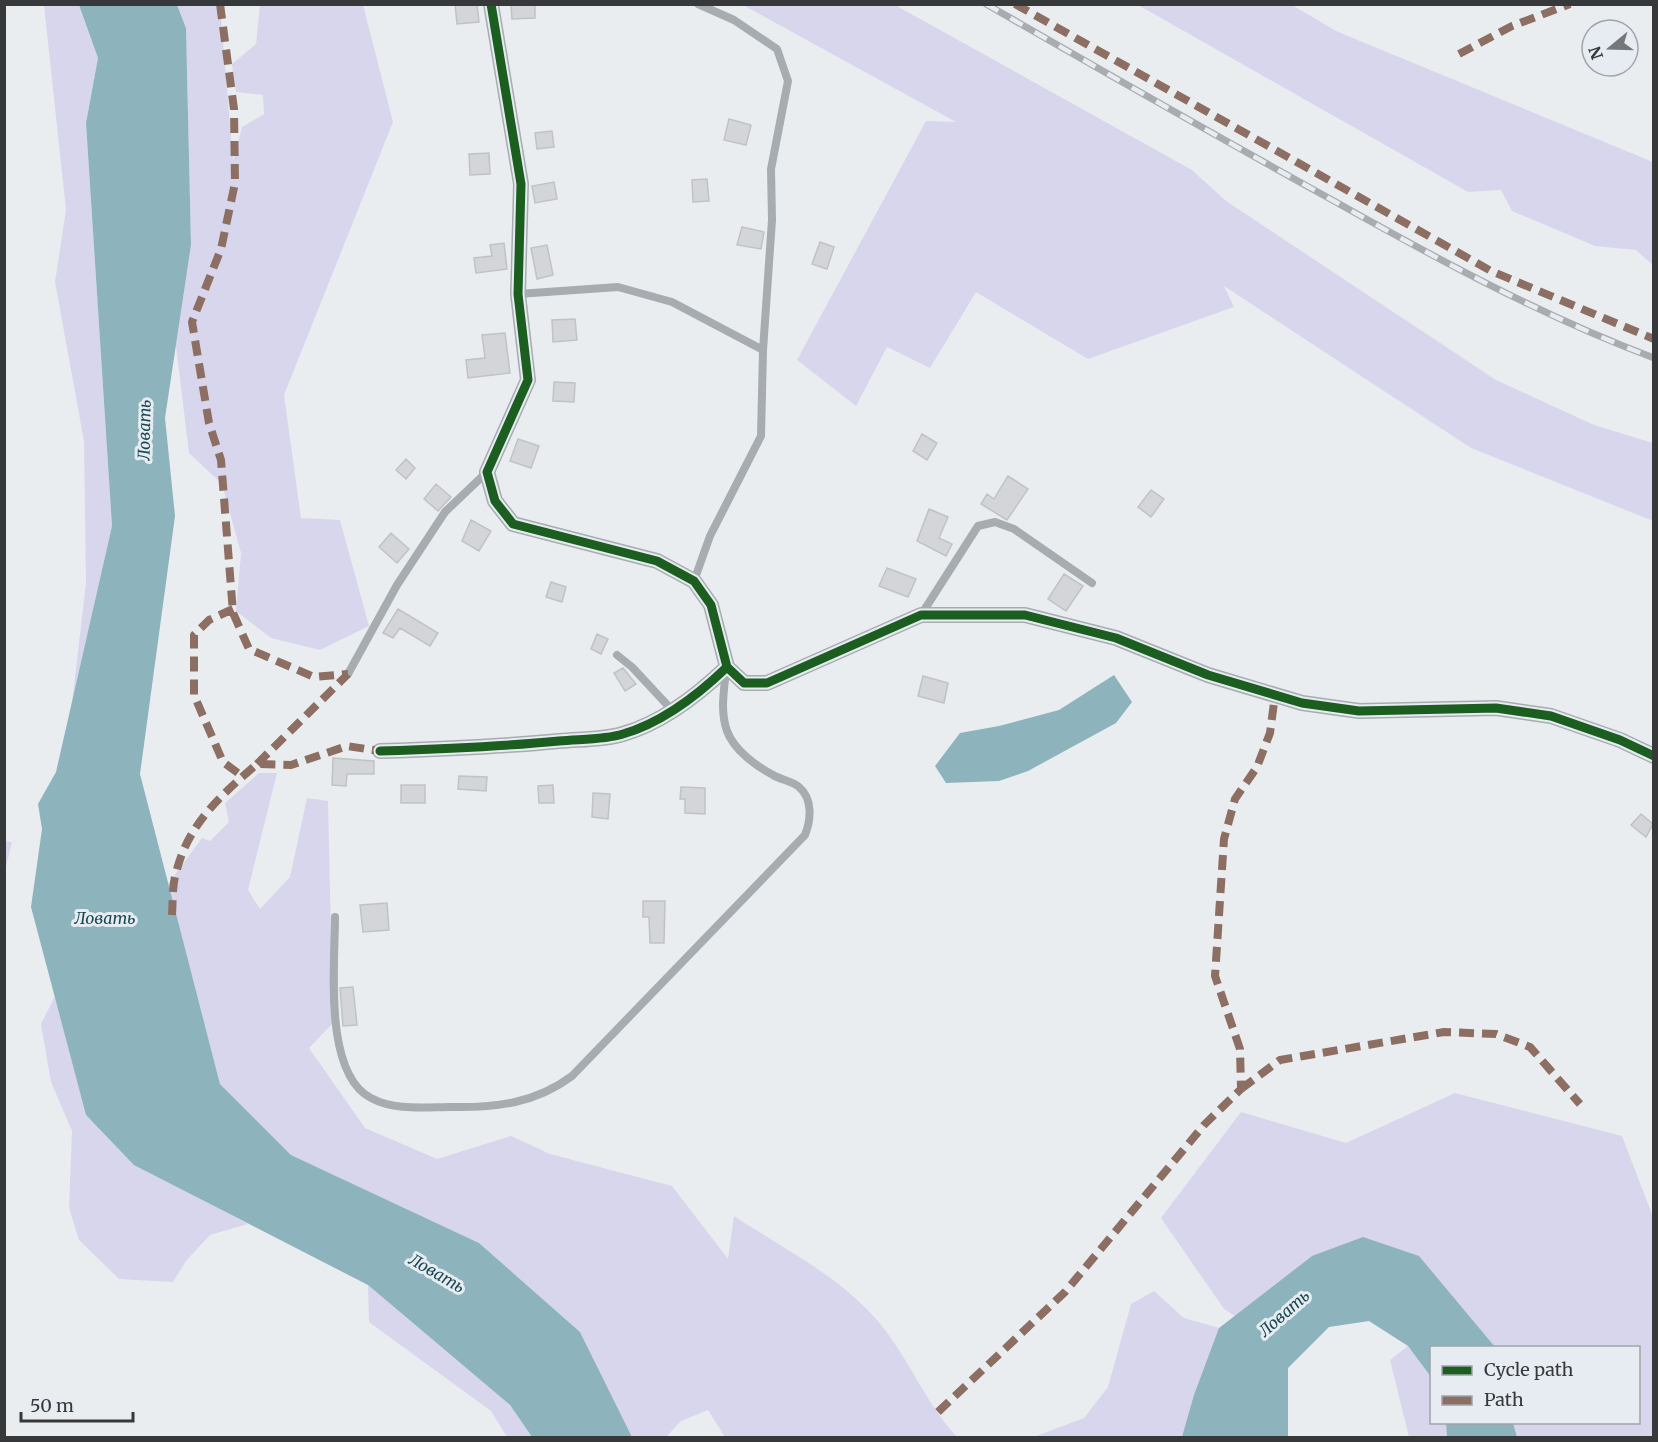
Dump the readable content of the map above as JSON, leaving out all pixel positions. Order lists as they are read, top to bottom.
{
  "water": ["Ловать"],
  "legend": ["Cycle path", "Path"],
  "scale_bar": "50 m",
  "north": "left"
}
